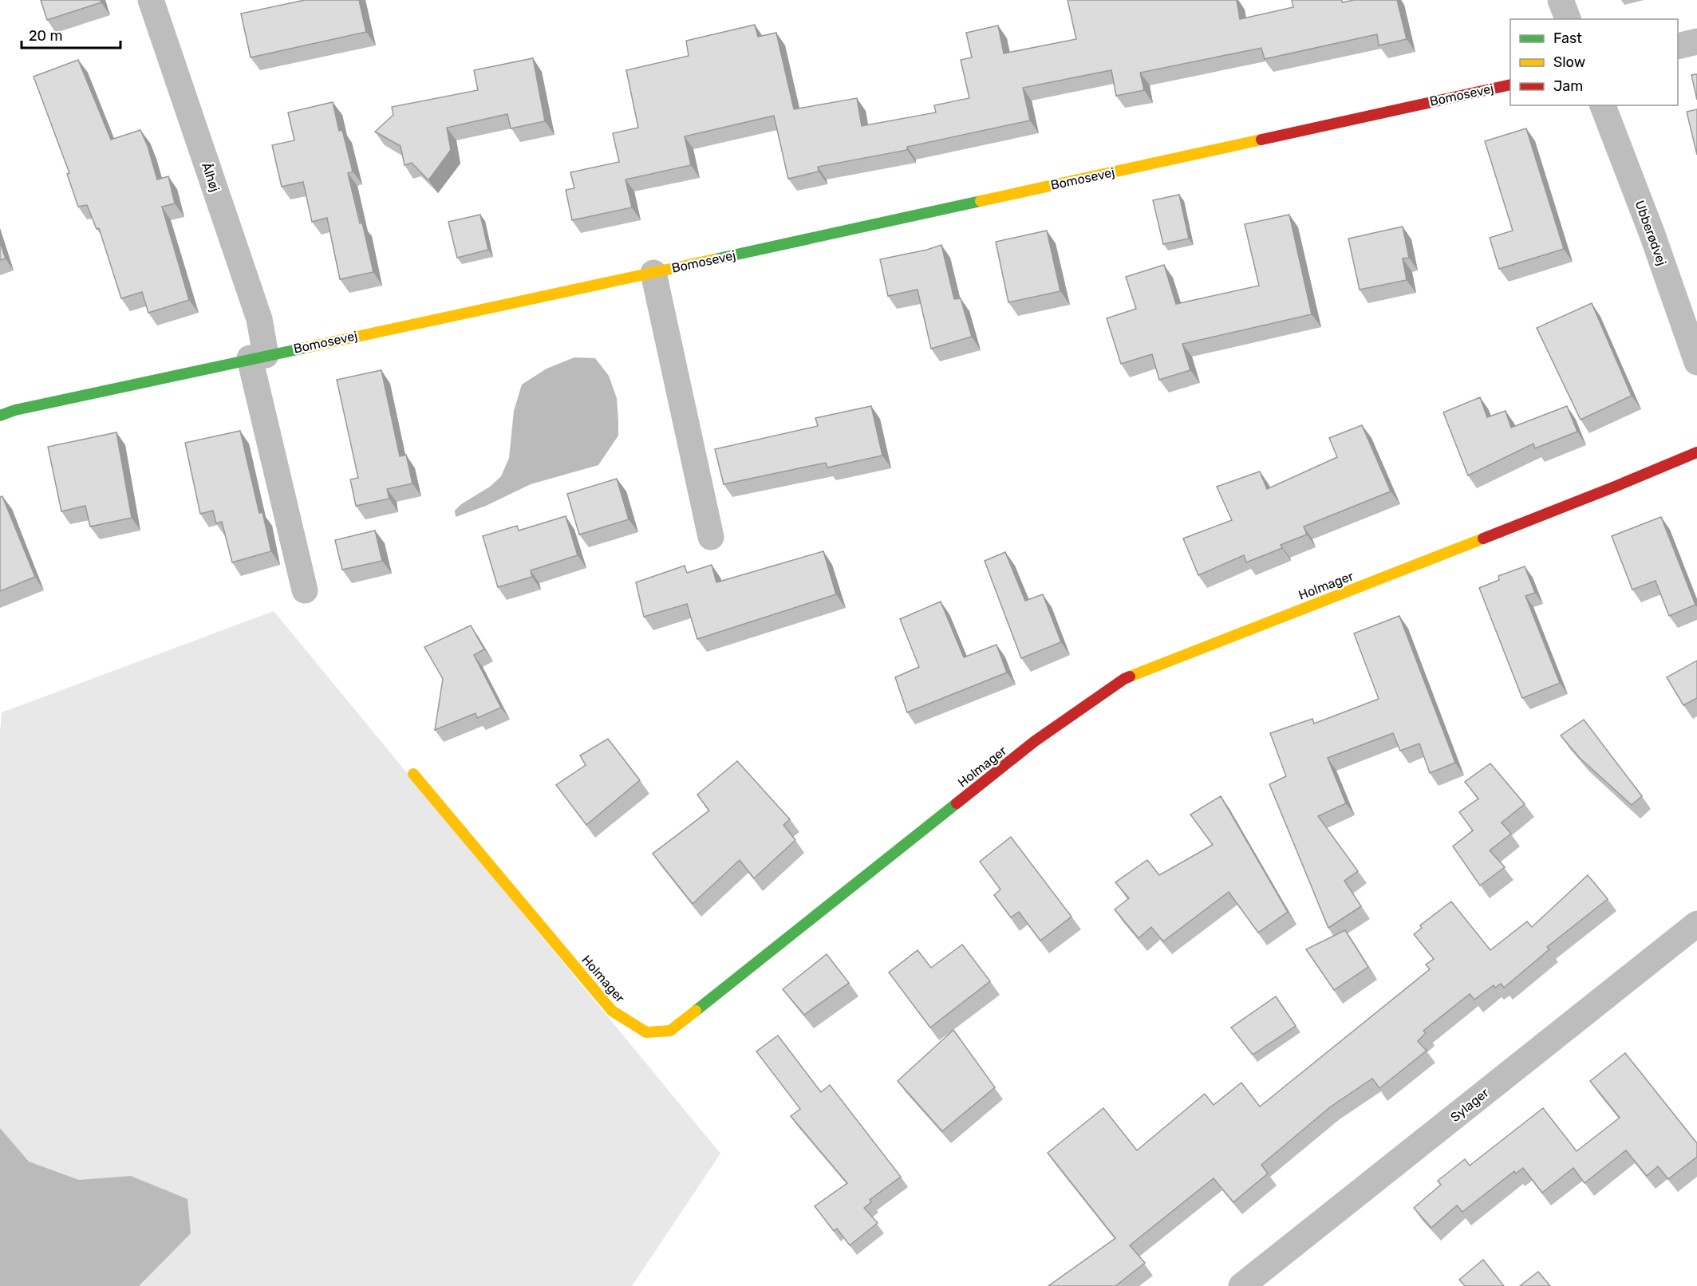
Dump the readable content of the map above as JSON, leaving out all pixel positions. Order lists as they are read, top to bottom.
{
  "streets": {
    "street": [
      "Bomosevej",
      "Ålhøj",
      "Ubberødvej",
      "Holmager",
      "Sylager"
    ]
  },
  "crossings": [
    ["Bomosevej", "Ålhøj"]
  ],
  "legend": ["Fast", "Slow", "Jam"],
  "scale_bar": "20 m"
}
